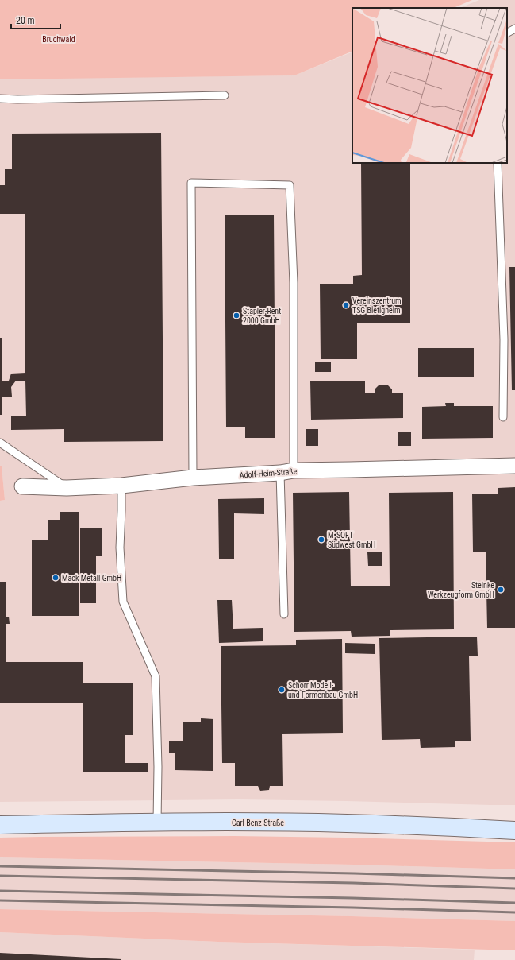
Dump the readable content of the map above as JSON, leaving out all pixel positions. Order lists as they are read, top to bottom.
{
  "streets": {
    "street": ["Adolf-Heim-Straße", "Carl-Benz-Straße"]
  },
  "parks": ["Bruchwald"],
  "places": [
    "Vereinszentrum TSG Bietigheim",
    "Stapler-Rent 2000 GmbH",
    "M•SOFT Südwest GmbH",
    "Mack Metall GmbH",
    "Steinke Werkzeugform GmbH",
    "Schorr Modell- und Formenbau GmbH"
  ],
  "scale_bar": "20 m"
}
